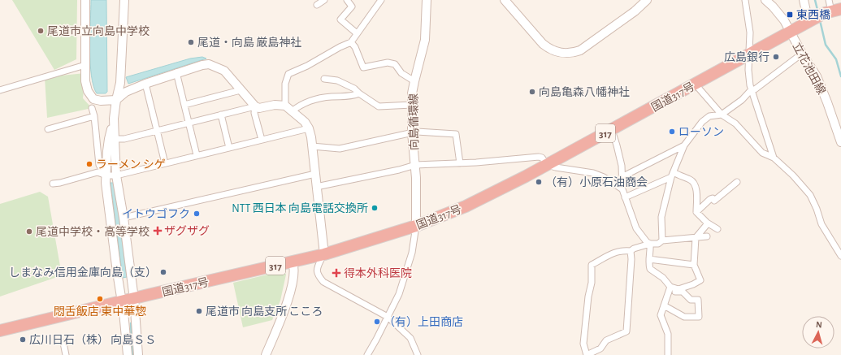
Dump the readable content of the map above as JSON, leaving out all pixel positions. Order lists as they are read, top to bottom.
{
  "streets": {
    "highway": ["国道317号", "317"],
    "street": ["立花池田線", "向島循環線"]
  },
  "crossings": [
    ["立花池田線", "国道317号"],
    ["国道317号", "向島循環線"]
  ],
  "places": {
    "transit": ["東西橋"],
    "other": [
      "尾道市立向島中学校",
      "尾道・向島 厳島神社",
      "広島銀行",
      "向島亀森八幡神社",
      "ローソン",
      "ラーメン シゲ",
      "（有）小原石油商会",
      "NTT 西日本 向島電話交換所",
      "イトウゴフク",
      "尾道中学校・高等学校",
      "しまなみ信用金庫向島（支）",
      "悶舌飯店 東中華惣",
      "尾道市 向島支所 こころ",
      "（有）上田商店",
      "広川日石（株） 向島ＳＳ"
    ],
    "health": ["ザグザグ", "得本外科医院"]
  },
  "north": "top"
}
